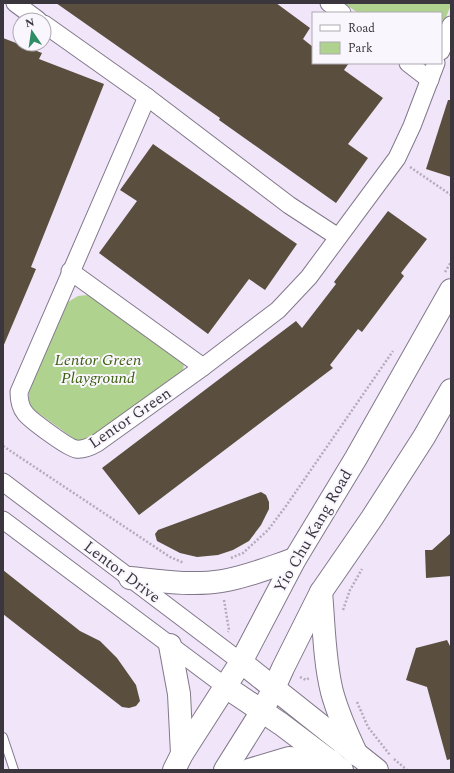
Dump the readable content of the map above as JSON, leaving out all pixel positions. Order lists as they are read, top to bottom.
{
  "streets": {
    "main road": ["Yio Chu Kang Road"],
    "street": ["Lentor Green", "Lentor Drive"]
  },
  "crossings": [
    ["Yio Chu Kang Road", "Lentor Drive"]
  ],
  "parks": ["Lentor Green Playground"],
  "legend": ["Road", "Park"],
  "north": "top"
}
